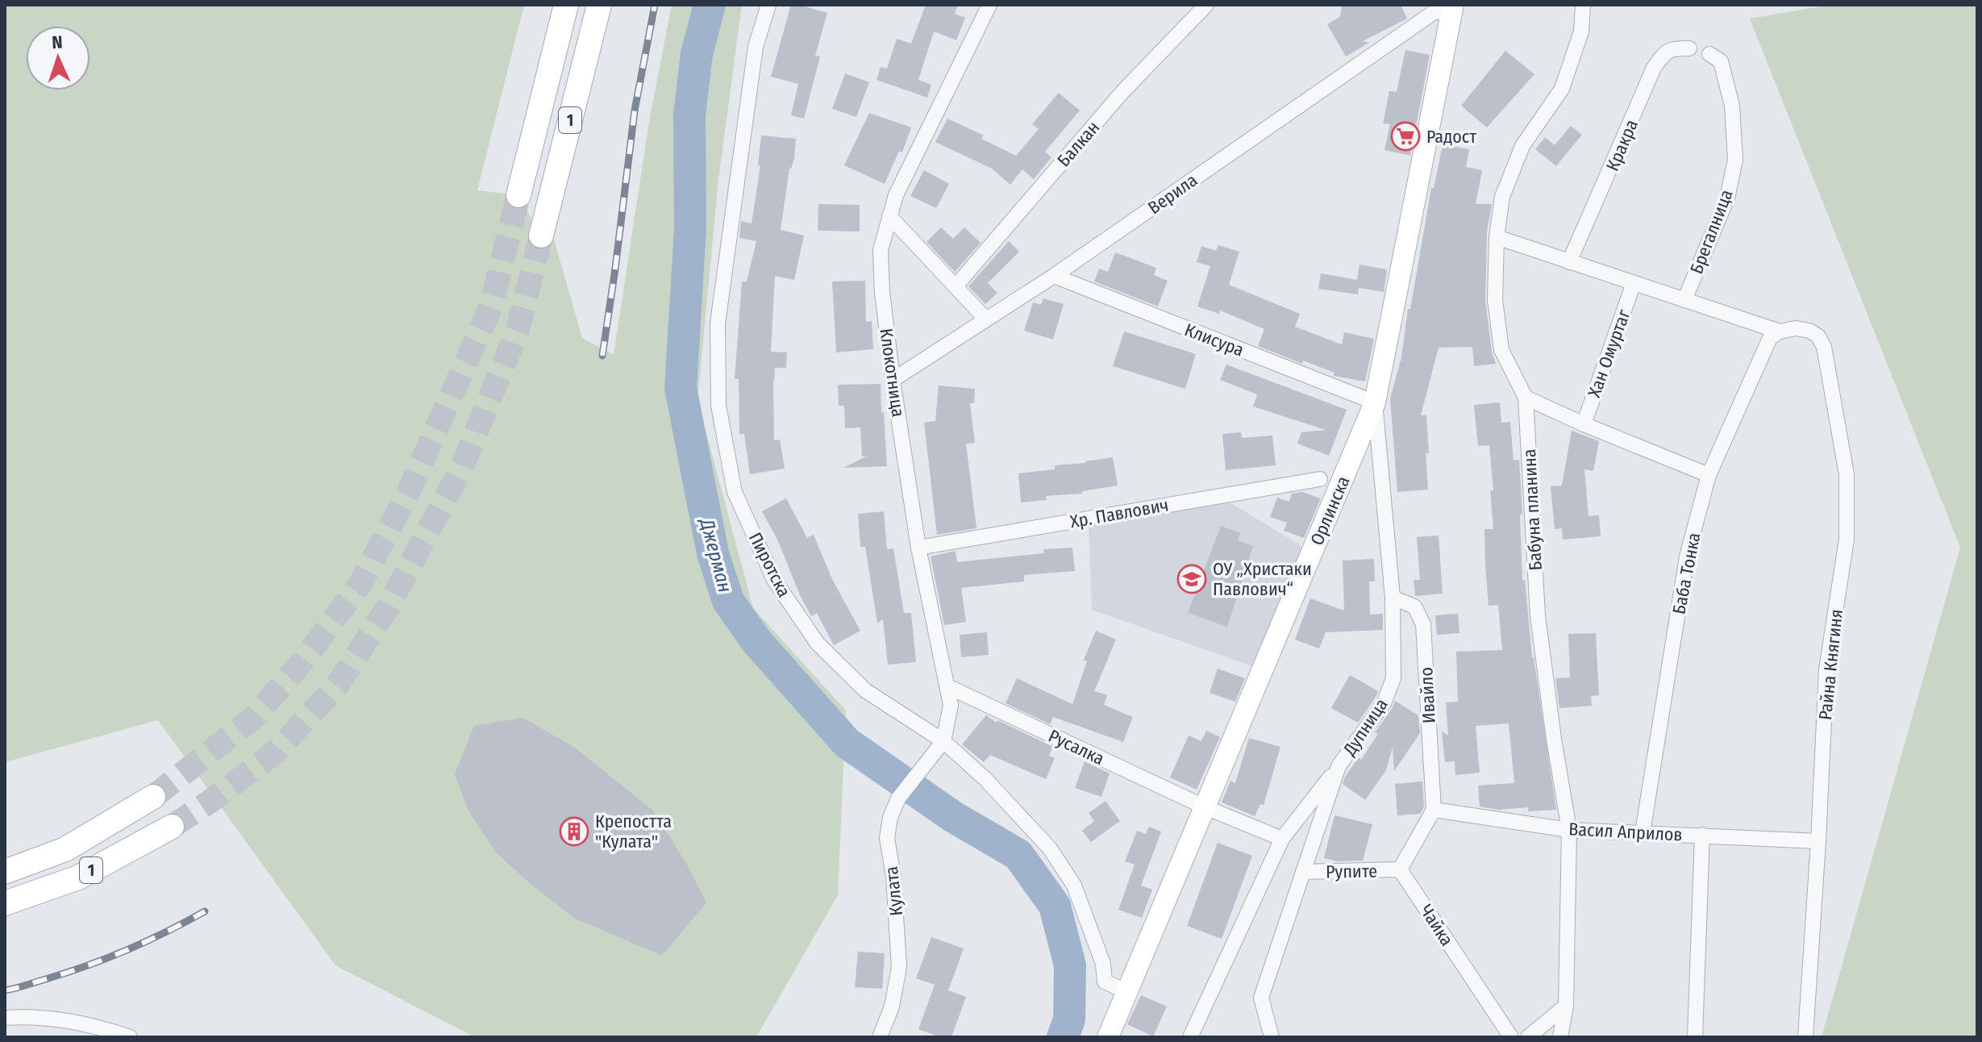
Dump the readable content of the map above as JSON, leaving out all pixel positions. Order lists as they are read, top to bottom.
{
  "streets": {
    "main road": ["1"],
    "street": [
      "Балкан",
      "Кракра",
      "Верила",
      "Брегалница",
      "Клисура",
      "Хан Омуртаг",
      "Клокотница",
      "Бабуна планина",
      "Орлинска",
      "Хр. Павлович",
      "Пиротска",
      "Баба Тонка",
      "Райна Княгиня",
      "Ивайло",
      "Дупница",
      "Русалка",
      "Васил Априлов",
      "Рупите",
      "Кулата",
      "Чайка"
    ]
  },
  "crossings": [
    ["Кракра", "Райна Княгиня"],
    ["Верила", "Клисура"],
    ["Верила", "Клокотница"],
    ["Верила", "Орлинска"],
    ["Брегалница", "Райна Княгиня"],
    ["Клисура", "Орлинска"],
    ["Клисура", "Дупница"],
    ["Хан Омуртаг", "Райна Княгиня"],
    ["Клокотница", "Хр. Павлович"],
    ["Клокотница", "Пиротска"],
    ["Клокотница", "Русалка"],
    ["Клокотница", "Кулата"],
    ["Бабуна планина", "Райна Княгиня"],
    ["Бабуна планина", "Васил Априлов"],
    ["Орлинска", "Пиротска"],
    ["Орлинска", "Дупница"],
    ["Орлинска", "Русалка"],
    ["Баба Тонка", "Райна Княгиня"],
    ["Баба Тонка", "Васил Априлов"],
    ["Райна Княгиня", "Васил Априлов"],
    ["Ивайло", "Дупница"],
    ["Ивайло", "Васил Априлов"],
    ["Дупница", "Рупите"],
    ["Рупите", "Чайка"]
  ],
  "water": ["Джерман"],
  "places": {
    "supermarket": ["Радост"],
    "school or university": ["ОУ „Христаки Павлович“"],
    "building": ["Крепостта \"Кулата\""]
  },
  "north": "top"
}
